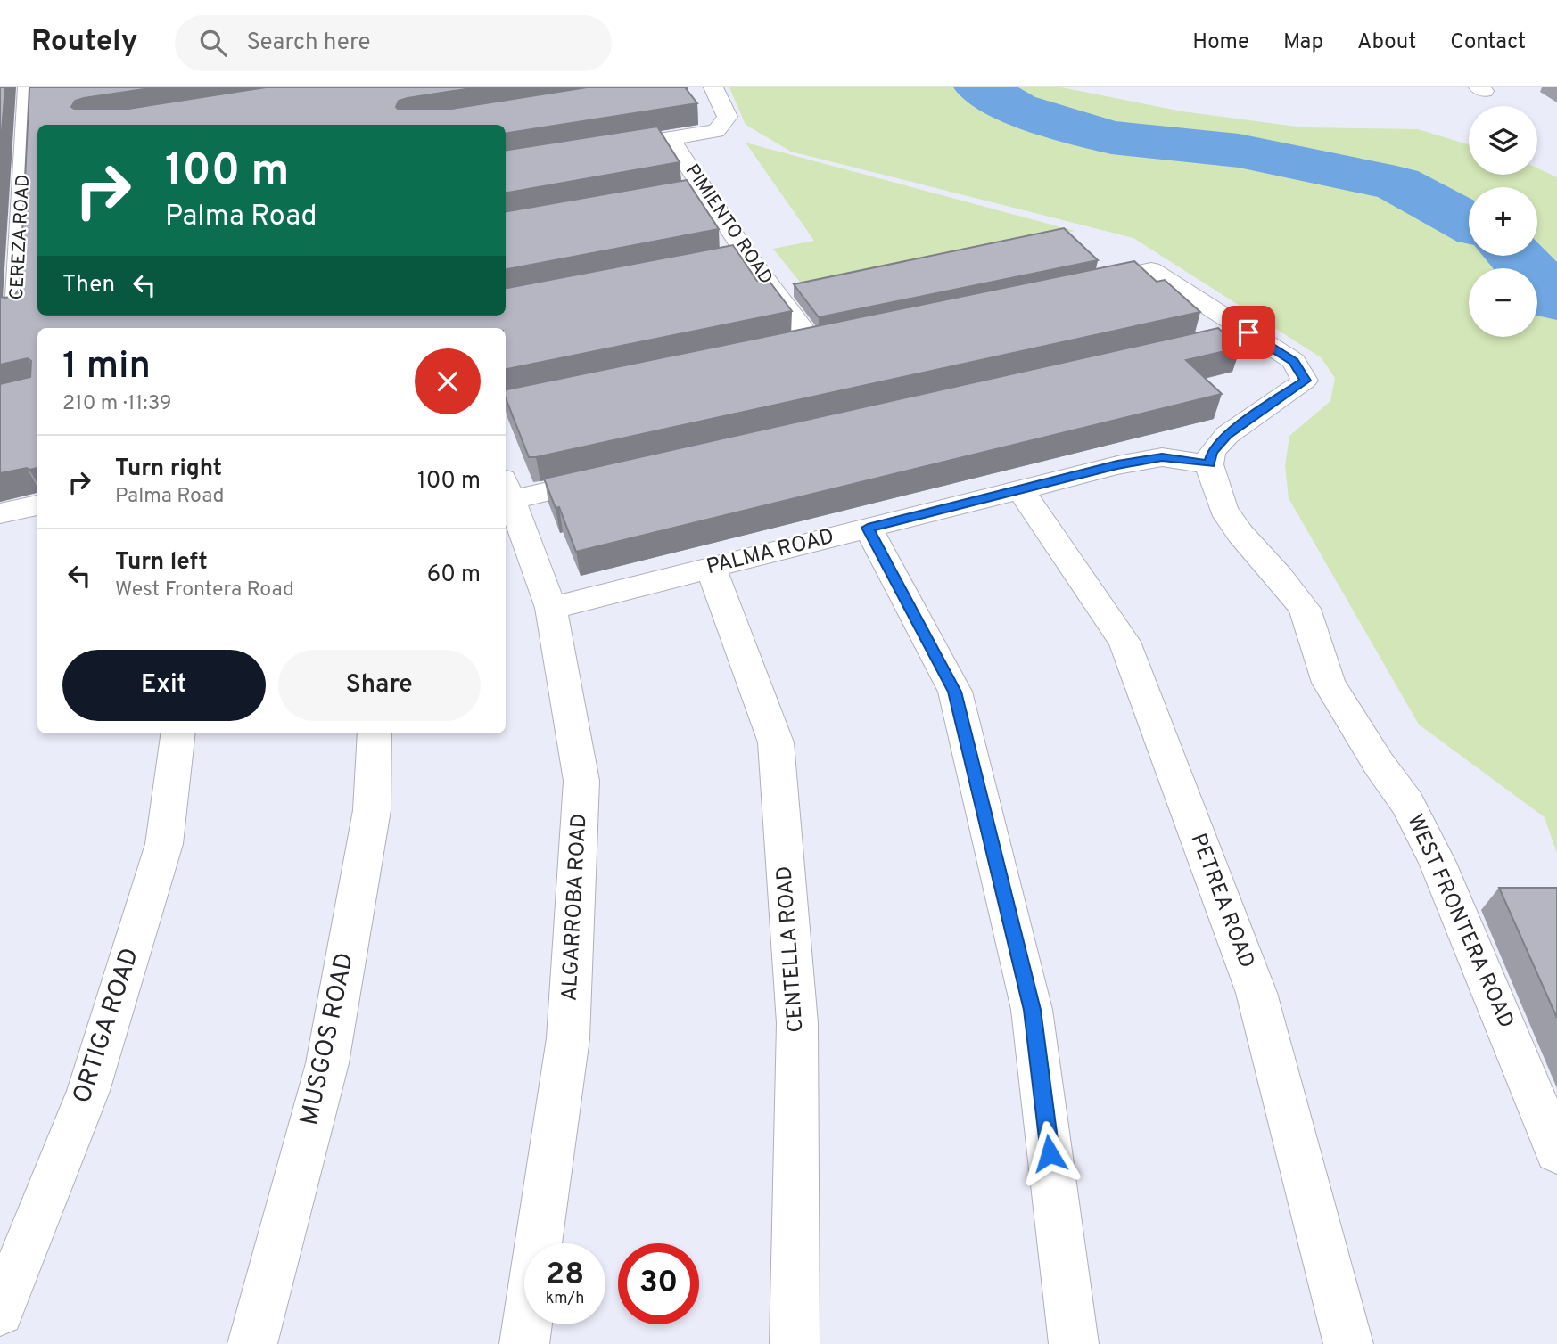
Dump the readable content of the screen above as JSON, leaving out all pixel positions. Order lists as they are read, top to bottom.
{
  "streets": {
    "street": [
      "PIMIENTO ROAD",
      "CEREZA ROAD",
      "PALMA ROAD",
      "PETREA ROAD",
      "ALGARROBA ROAD",
      "WEST FRONTERA ROAD",
      "CENTELLA ROAD",
      "ORTIGA ROAD",
      "MUSGOS ROAD"
    ]
  },
  "crossings": [
    ["PALMA ROAD", "PETREA ROAD"],
    ["PALMA ROAD", "ALGARROBA ROAD"],
    ["PALMA ROAD", "WEST FRONTERA ROAD"],
    ["PALMA ROAD", "CENTELLA ROAD"]
  ],
  "page": {
    "header": "Routely",
    "search": "Search here",
    "nav": [
      "Home",
      "Map",
      "About",
      "Contact"
    ],
    "map_buttons": ["+", "−"],
    "turn": ["100 m", "Palma Road"],
    "then": "Then",
    "heading": ["1 min", "210 m · 11:39"],
    "list": [
      {
        "name": "Turn right",
        "note": "Palma Road",
        "value": "100 m"
      },
      {
        "name": "Turn left",
        "note": "West Frontera Road",
        "value": "60 m"
      }
    ],
    "buttons": ["Exit", "Share"],
    "speed": "28 km/h",
    "limit": "30"
  }
}
